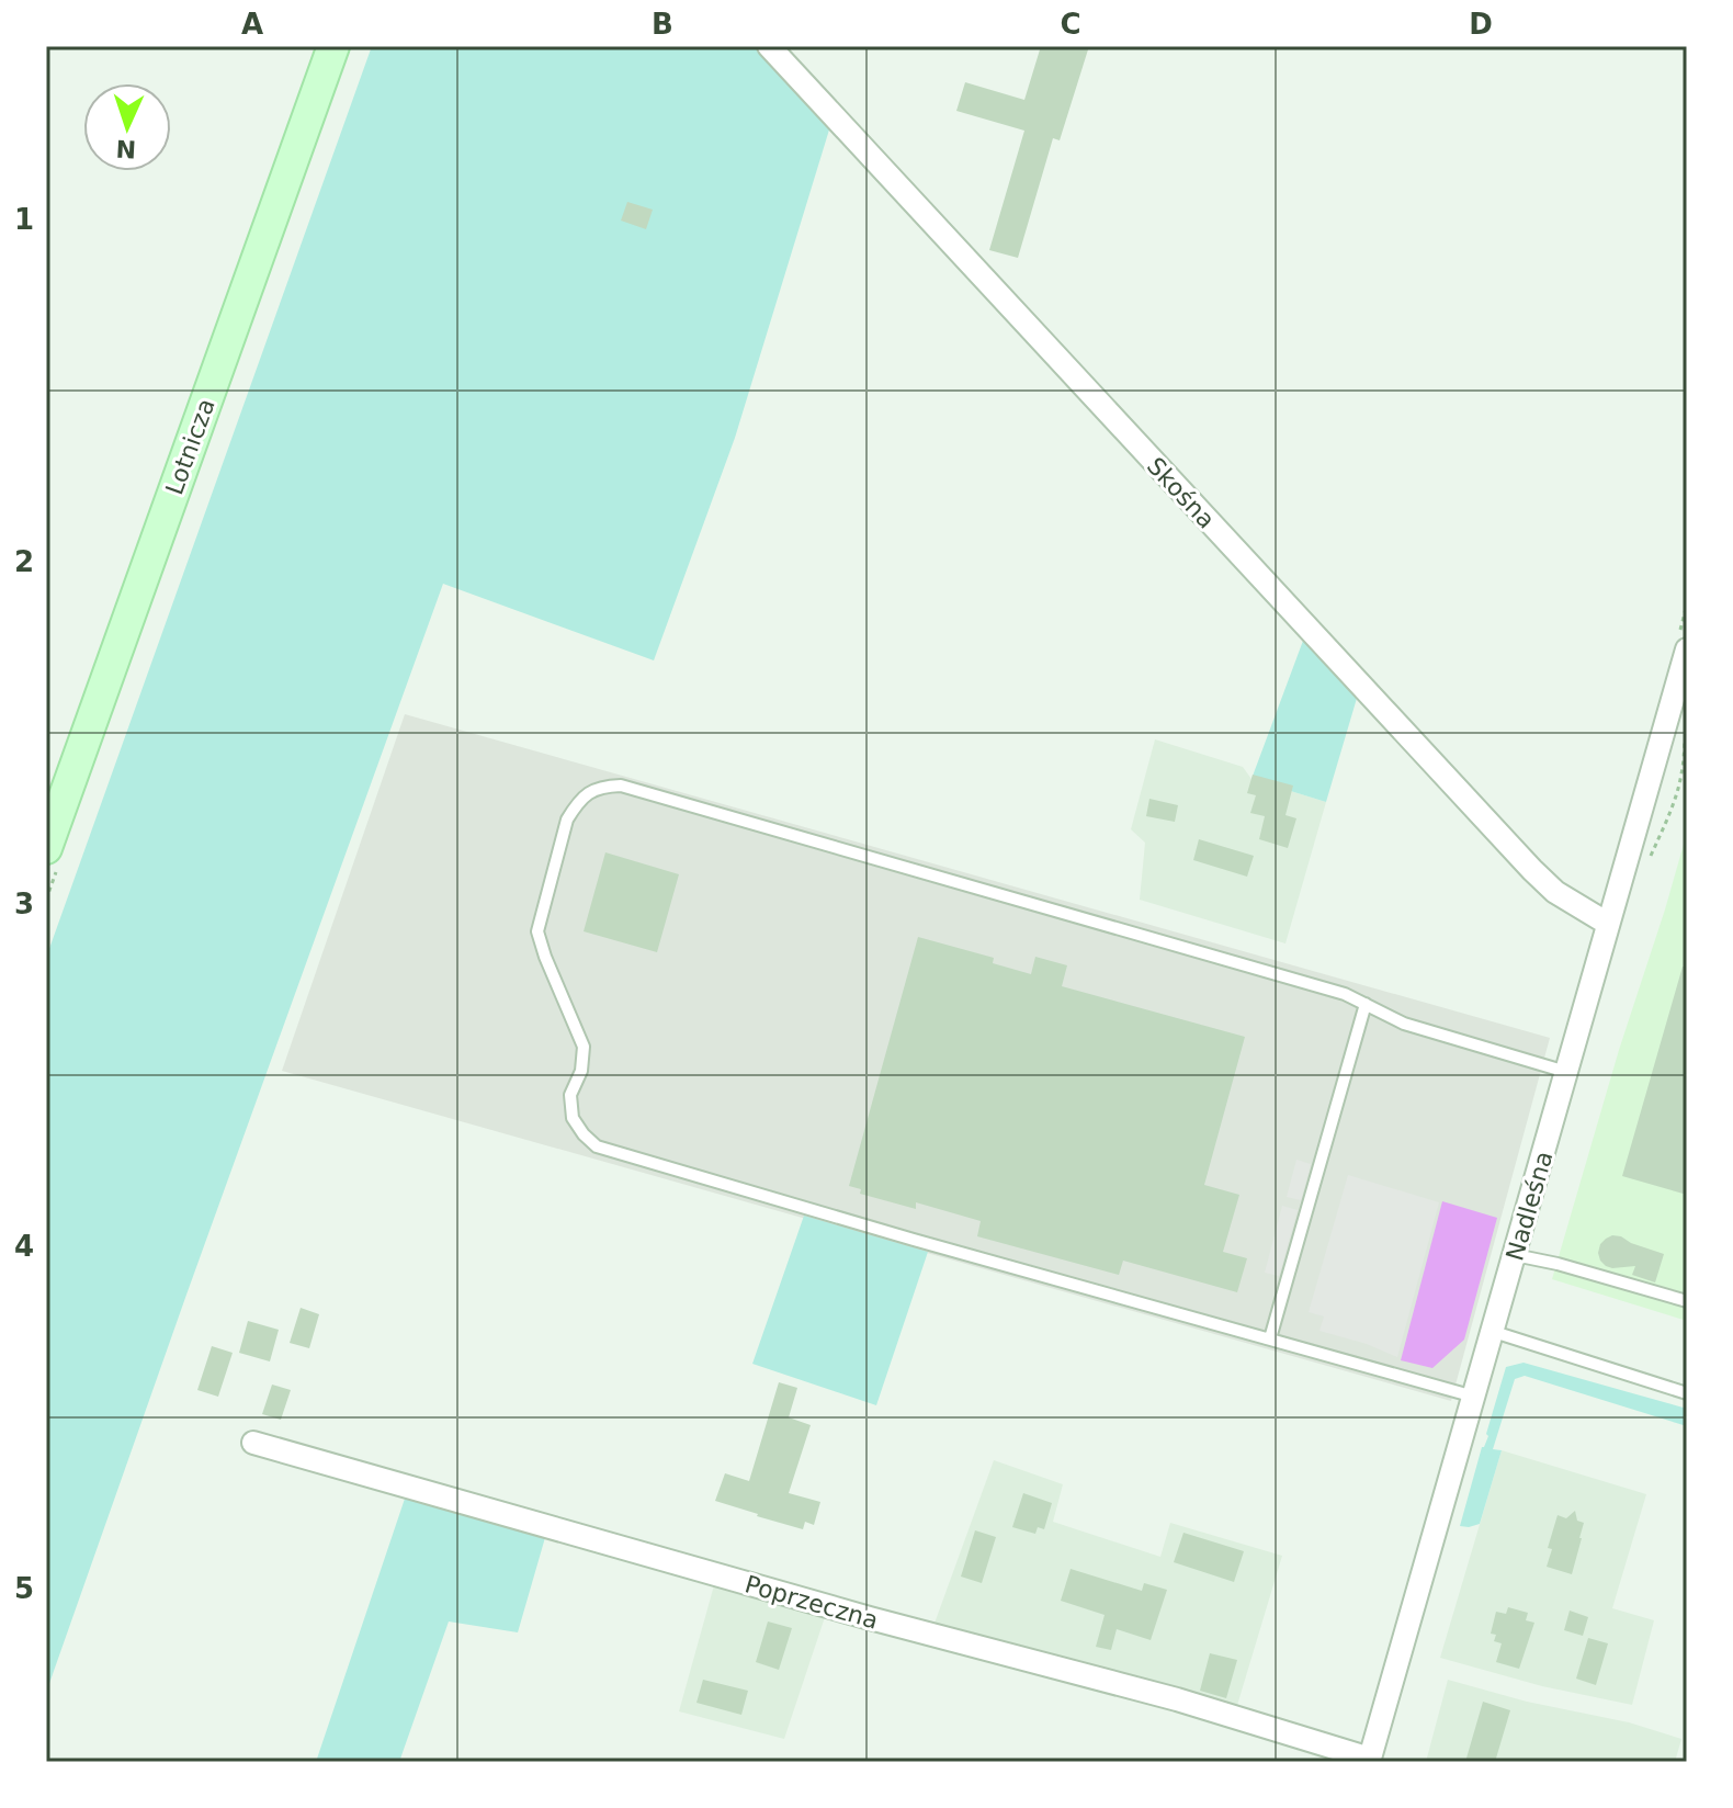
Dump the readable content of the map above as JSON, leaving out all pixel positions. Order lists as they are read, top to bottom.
{
  "streets": {
    "main road": ["Lotnicza"],
    "street": ["Skośna", "Nadleśna", "Poprzeczna"]
  },
  "crossings": [
    ["Skośna", "Nadleśna"],
    ["Nadleśna", "Poprzeczna"]
  ],
  "north": "bottom",
  "grid": {
    "columns": [
      "A",
      "B",
      "C",
      "D"
    ],
    "rows": [
      "1",
      "2",
      "3",
      "4",
      "5"
    ]
  }
}
